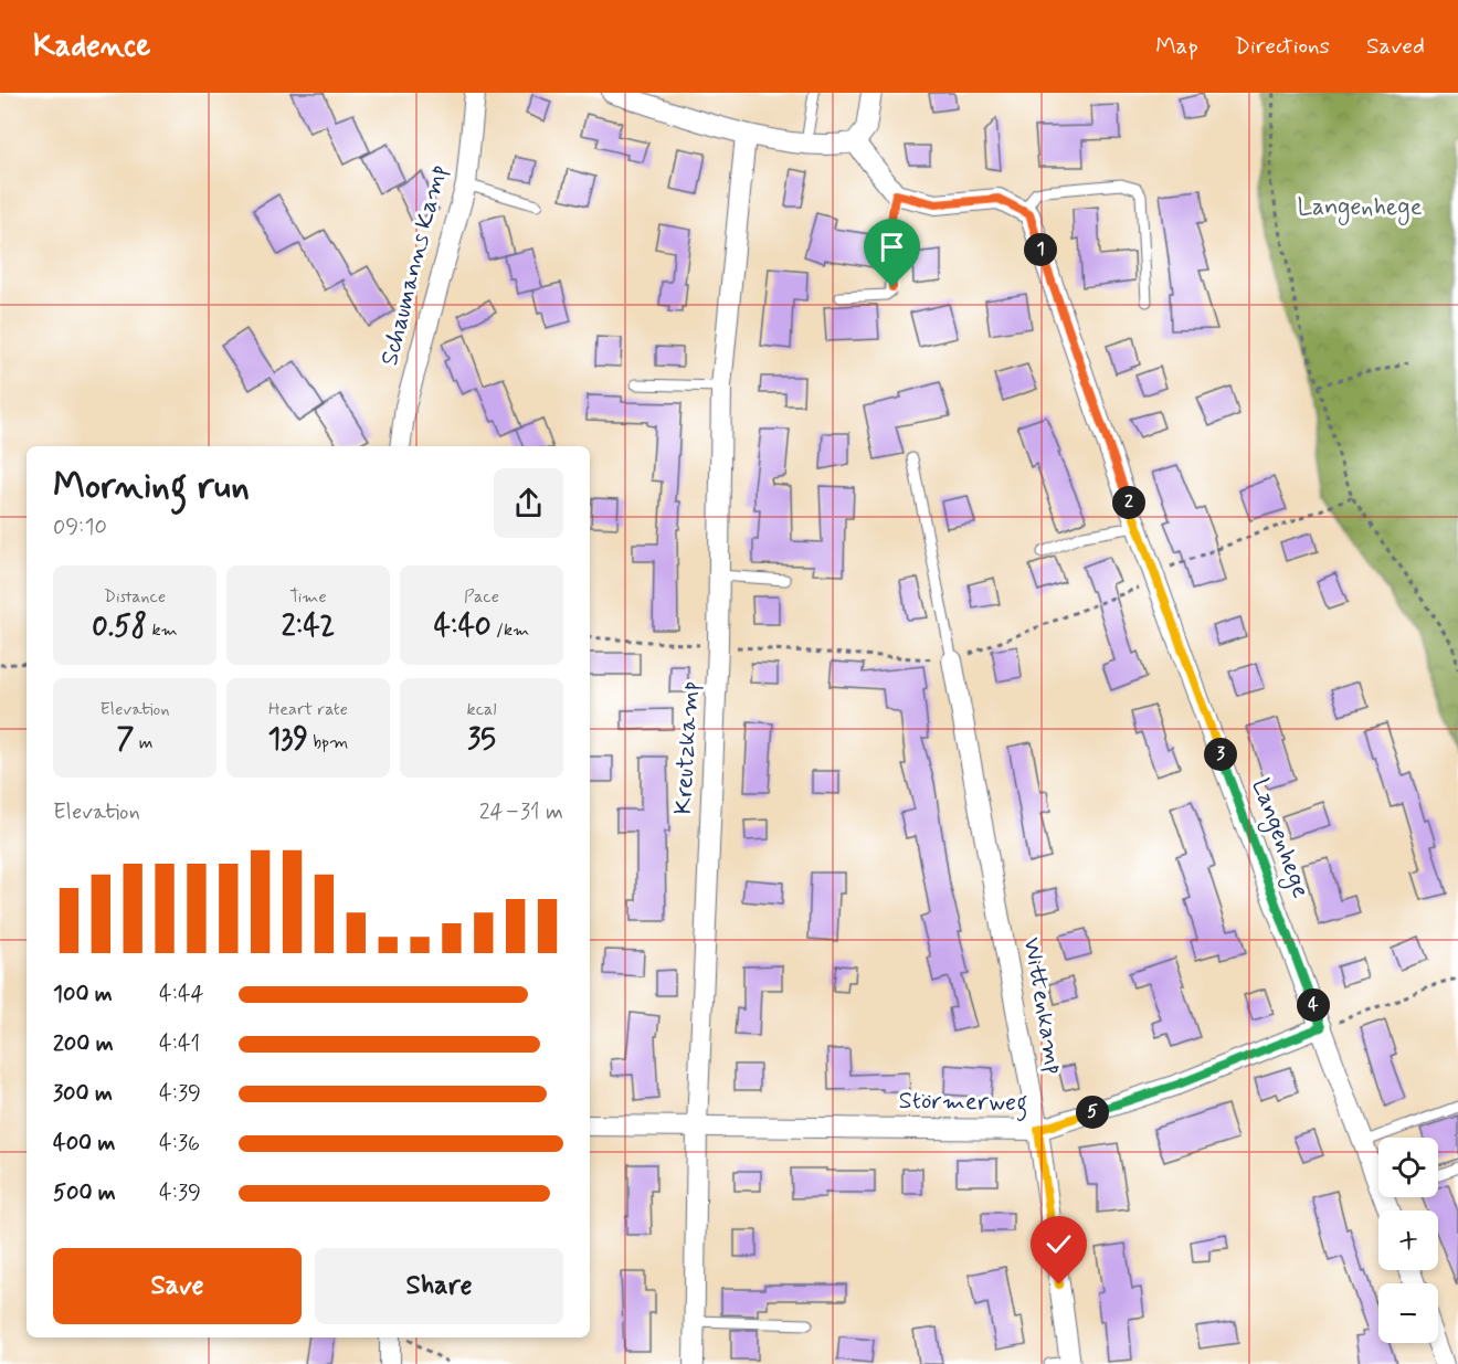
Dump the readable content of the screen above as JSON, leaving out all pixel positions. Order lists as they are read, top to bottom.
{
  "streets": {
    "street": [
      "Schaumanns Kamp",
      "Kreutzkamp",
      "Langenhege",
      "Wittenkamp",
      "Störmerweg"
    ]
  },
  "crossings": [
    ["Kreutzkamp", "Störmerweg"],
    ["Langenhege", "Störmerweg"],
    ["Wittenkamp", "Störmerweg"]
  ],
  "parks": ["Langenhege"],
  "page": {
    "header": "Kadence",
    "nav": ["Map", "Directions", "Saved"],
    "pins": [
      "1",
      "2",
      "3",
      "4",
      "5"
    ],
    "heading": ["Morning run", "09:10"],
    "stats": [
      ["Distance", "0.58 km"],
      ["Time", "2:42"],
      ["Pace", "4:40 /km"],
      ["Elevation", "7 m"],
      ["Heart rate", "139 bpm"],
      ["kcal", "35"]
    ],
    "chart": ["Elevation", "24–31 m"],
    "list": [
      {
        "name": "100 m",
        "note": "4:44"
      },
      {
        "name": "200 m",
        "note": "4:41"
      },
      {
        "name": "300 m",
        "note": "4:39"
      },
      {
        "name": "400 m",
        "note": "4:36"
      },
      {
        "name": "500 m",
        "note": "4:39"
      }
    ],
    "map_buttons": ["+", "−"],
    "buttons": ["Save", "Share"]
  }
}
